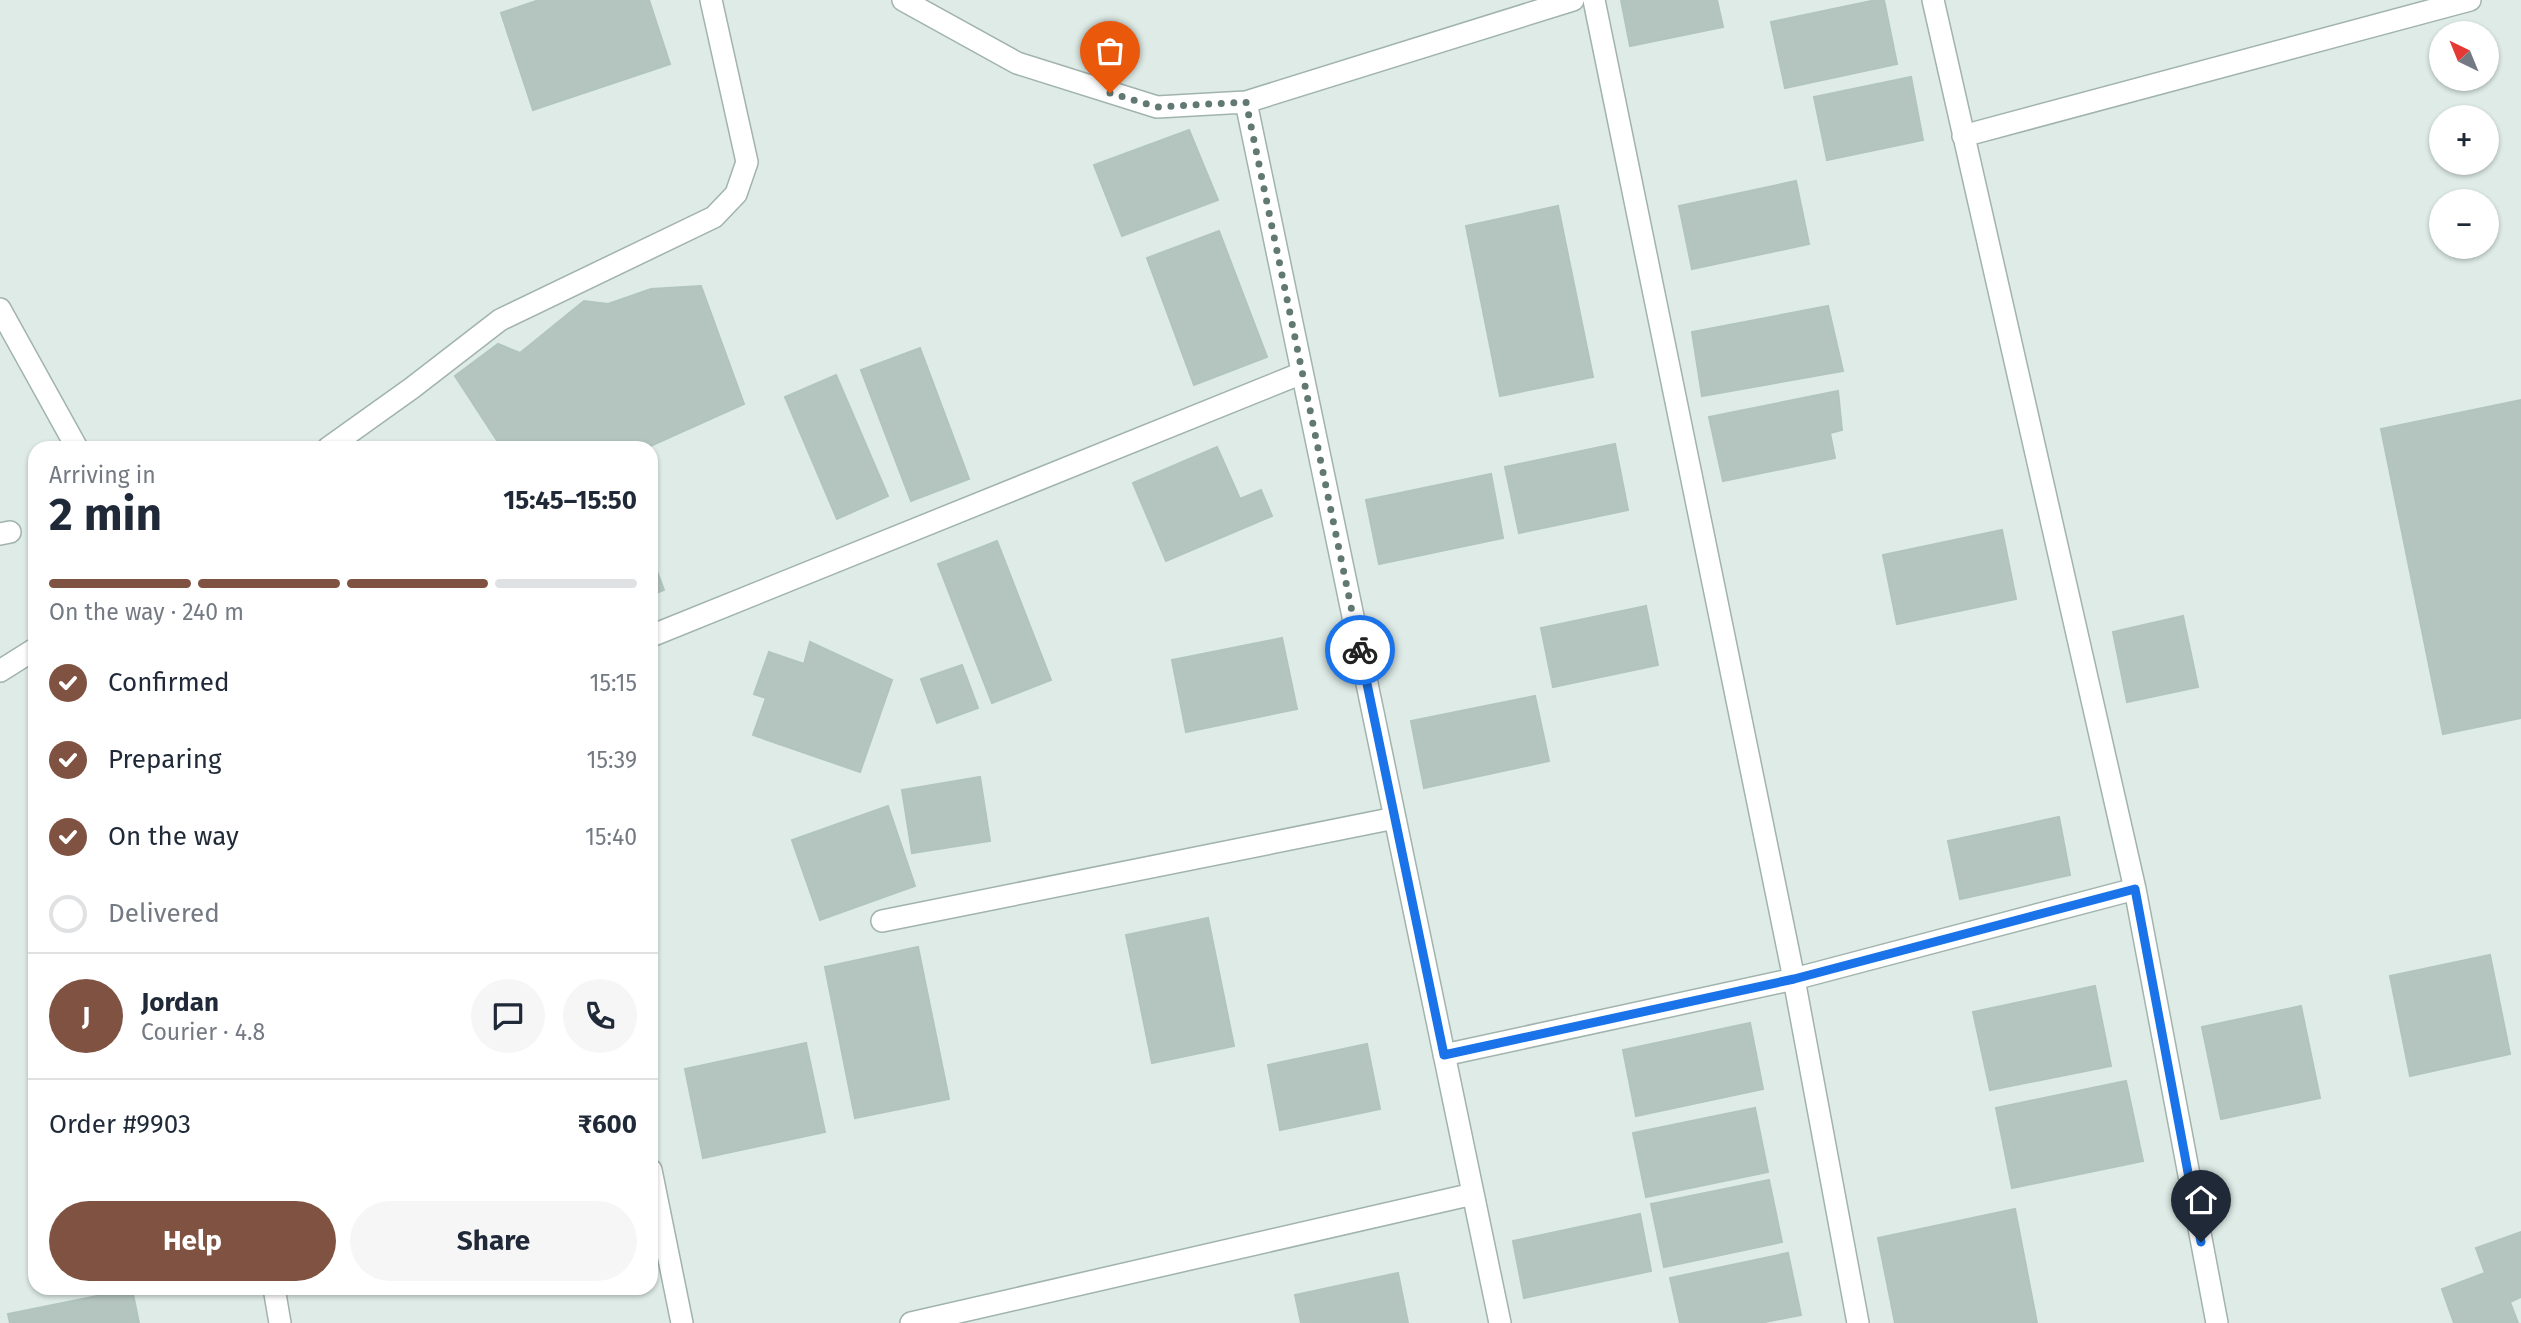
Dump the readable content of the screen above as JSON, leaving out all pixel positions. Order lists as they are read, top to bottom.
{
  "north": "top left",
  "page": {
    "map_buttons": ["+", "−"],
    "heading": ["2 min", "Arriving in", "15:45–15:50"],
    "panel": [
      "Jordan",
      "Courier · 4.8",
      "Order #9903",
      "₹600"
    ],
    "bar": "On the way · 240 m",
    "list": [
      ["Confirmed", "15:15"],
      ["Preparing", "15:39"],
      ["On the way", "15:40"],
      "Delivered"
    ],
    "round": "J",
    "buttons": ["Help", "Share"]
  }
}
